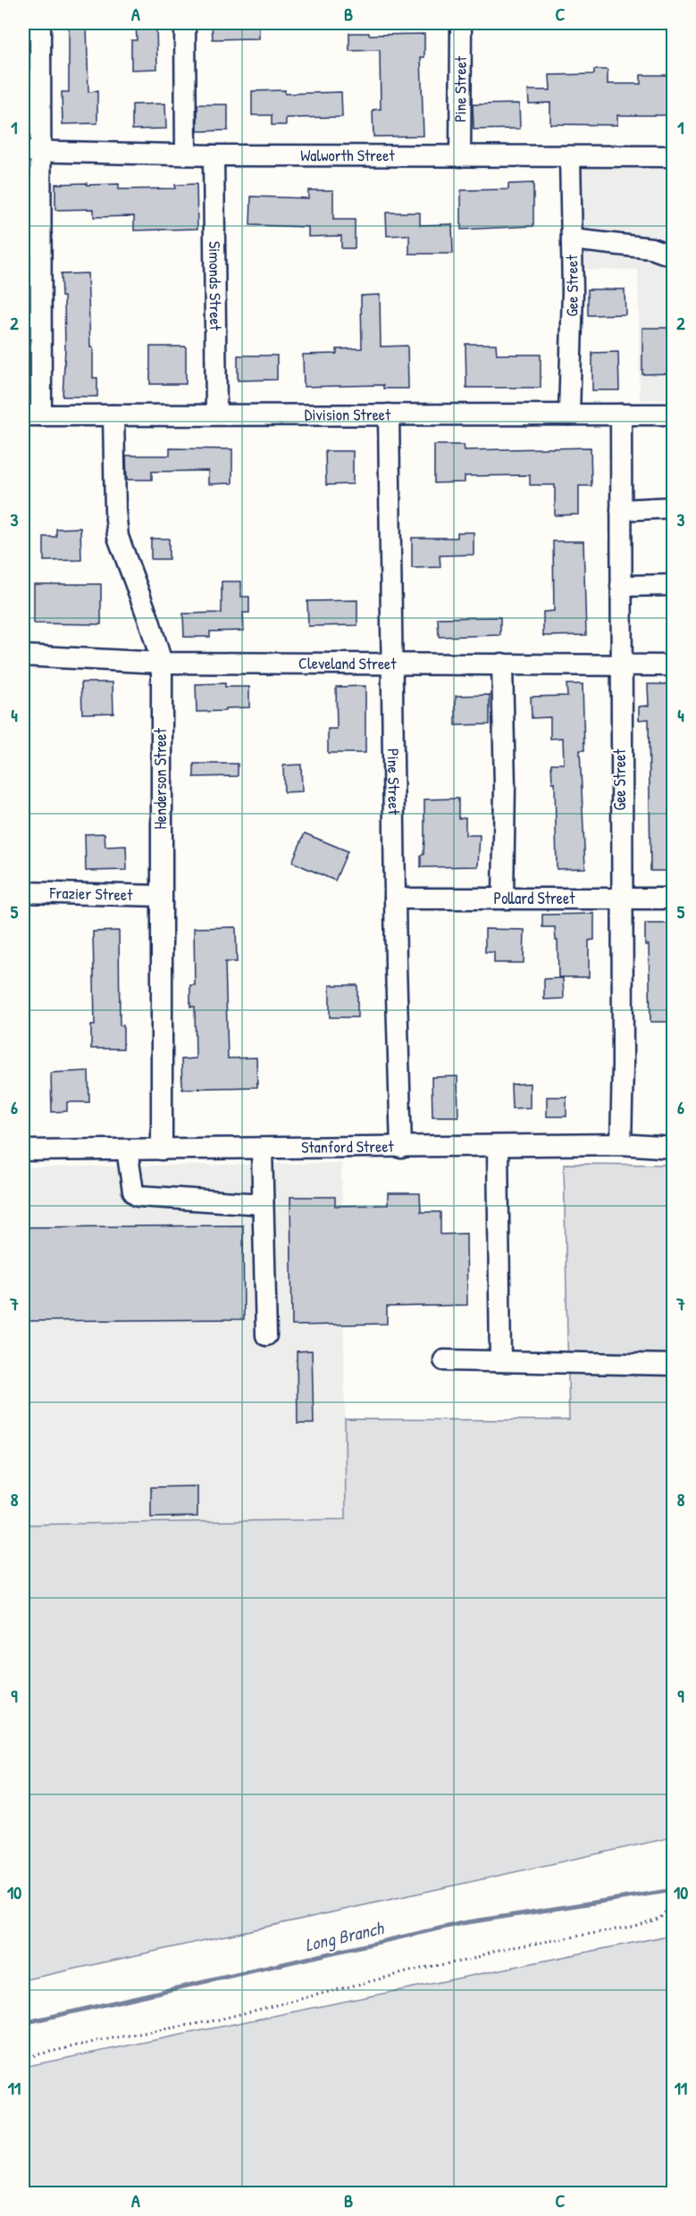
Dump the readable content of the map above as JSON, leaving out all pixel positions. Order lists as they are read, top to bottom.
{
  "streets": {
    "street": [
      "Pine Street",
      "Walworth Street",
      "Simonds Street",
      "Gee Street",
      "Division Street",
      "Cleveland Street",
      "Henderson Street",
      "Frazier Street",
      "Pollard Street",
      "Stanford Street"
    ]
  },
  "crossings": [
    ["Pine Street", "Walworth Street"],
    ["Pine Street", "Division Street"],
    ["Pine Street", "Cleveland Street"],
    ["Pine Street", "Pollard Street"],
    ["Pine Street", "Stanford Street"],
    ["Walworth Street", "Simonds Street"],
    ["Walworth Street", "Gee Street"],
    ["Simonds Street", "Division Street"],
    ["Gee Street", "Division Street"],
    ["Gee Street", "Cleveland Street"],
    ["Gee Street", "Pollard Street"],
    ["Gee Street", "Stanford Street"],
    ["Division Street", "Henderson Street"],
    ["Cleveland Street", "Henderson Street"],
    ["Henderson Street", "Frazier Street"],
    ["Henderson Street", "Stanford Street"]
  ],
  "water": ["Long Branch"],
  "grid": {
    "columns": ["A", "B", "C"],
    "rows": [
      "1",
      "2",
      "3",
      "4",
      "5",
      "6",
      "7",
      "8",
      "9",
      "10",
      "11"
    ]
  }
}
